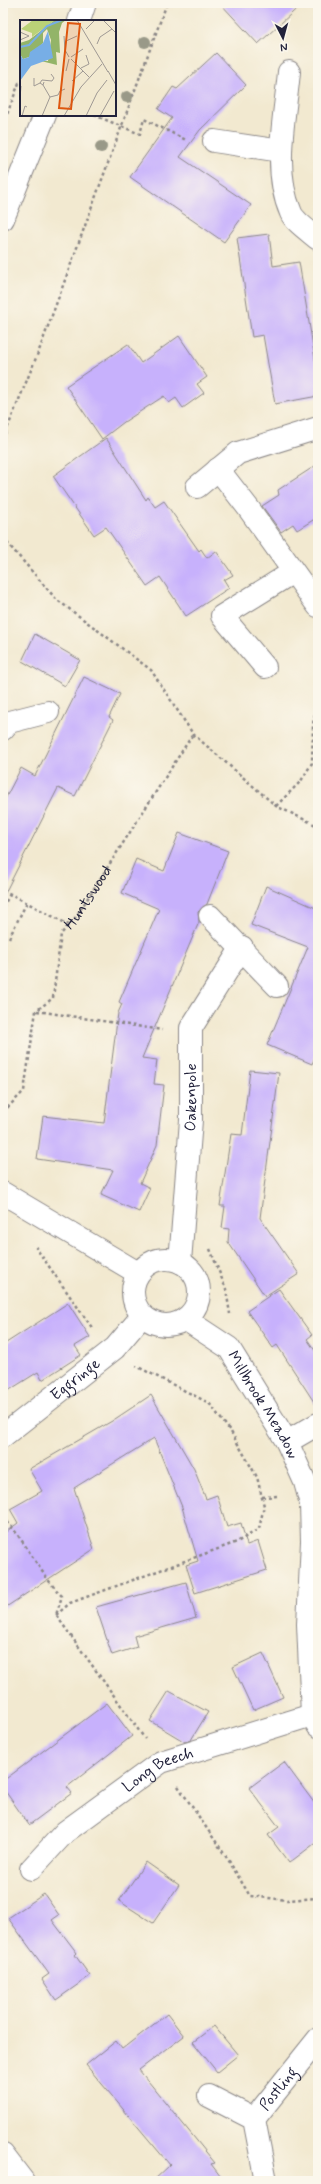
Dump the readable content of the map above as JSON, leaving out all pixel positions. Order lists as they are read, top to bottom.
{
  "streets": {
    "street": [
      "Oakenpole",
      "Eggringe",
      "Millbrook Meadow",
      "Long Beech",
      "Postling"
    ],
    "path": ["Huntswood"]
  },
  "crossings": [
    ["Oakenpole", "Eggringe"],
    ["Oakenpole", "Millbrook Meadow"],
    ["Eggringe", "Millbrook Meadow"],
    ["Millbrook Meadow", "Long Beech"]
  ],
  "north": "bottom"
}
